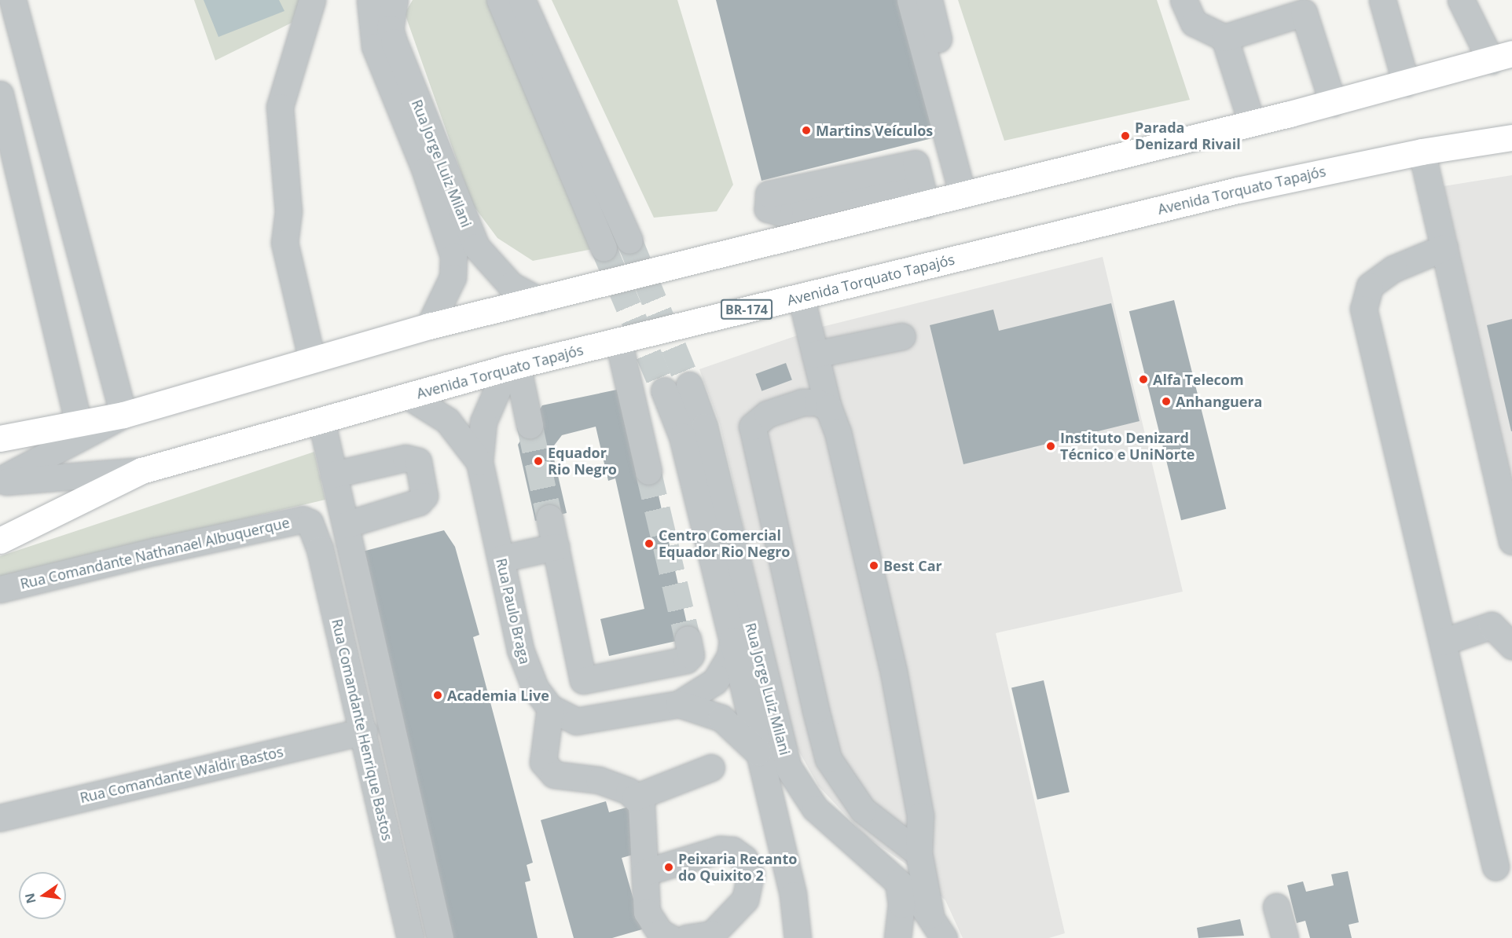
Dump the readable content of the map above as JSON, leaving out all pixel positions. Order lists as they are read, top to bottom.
{
  "streets": {
    "highway": ["Avenida Torquato Tapajós", "BR-174"],
    "street": [
      "Rua Jorge Luiz Milani",
      "Rua Comandante Nathanael Albuquerque",
      "Rua Paulo Braga",
      "Rua Comandante Henrique Bastos",
      "Rua Comandante Waldir Bastos"
    ]
  },
  "crossings": [
    ["Avenida Torquato Tapajós", "Rua Paulo Braga"],
    ["Rua Comandante Nathanael Albuquerque", "Rua Comandante Henrique Bastos"],
    ["Rua Comandante Henrique Bastos", "Rua Comandante Waldir Bastos"]
  ],
  "places": [
    "Martins Veículos",
    "Parada Denizard Rivail",
    "Alfa Telecom",
    "Anhanguera",
    "Instituto Denizard Técnico e UniNorte",
    "Equador Rio Negro",
    "Centro Comercial Equador Rio Negro",
    "Best Car",
    "Academia Live",
    "Peixaria Recanto do Quixito 2"
  ],
  "north": "left"
}
